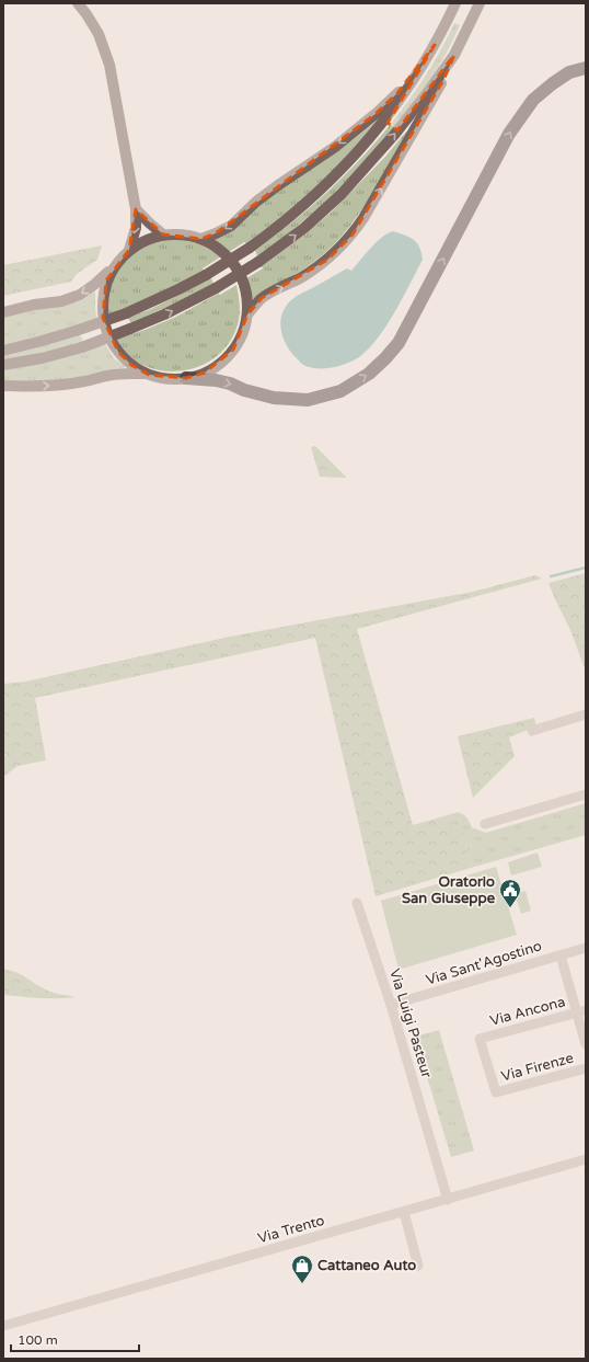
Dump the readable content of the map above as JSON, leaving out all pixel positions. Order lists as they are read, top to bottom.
{
  "streets": {
    "street": [
      "Via Sant'Agostino",
      "Via Ancona",
      "Via Luigi Pasteur",
      "Via Firenze",
      "Via Trento"
    ]
  },
  "crossings": [
    ["Via Sant'Agostino", "Via Luigi Pasteur"],
    ["Via Ancona", "Via Firenze"],
    ["Via Luigi Pasteur", "Via Trento"]
  ],
  "places": {
    "public building": ["Oratorio San Giuseppe"],
    "shop": ["Cattaneo Auto"]
  },
  "scale_bar": "100 m"
}
